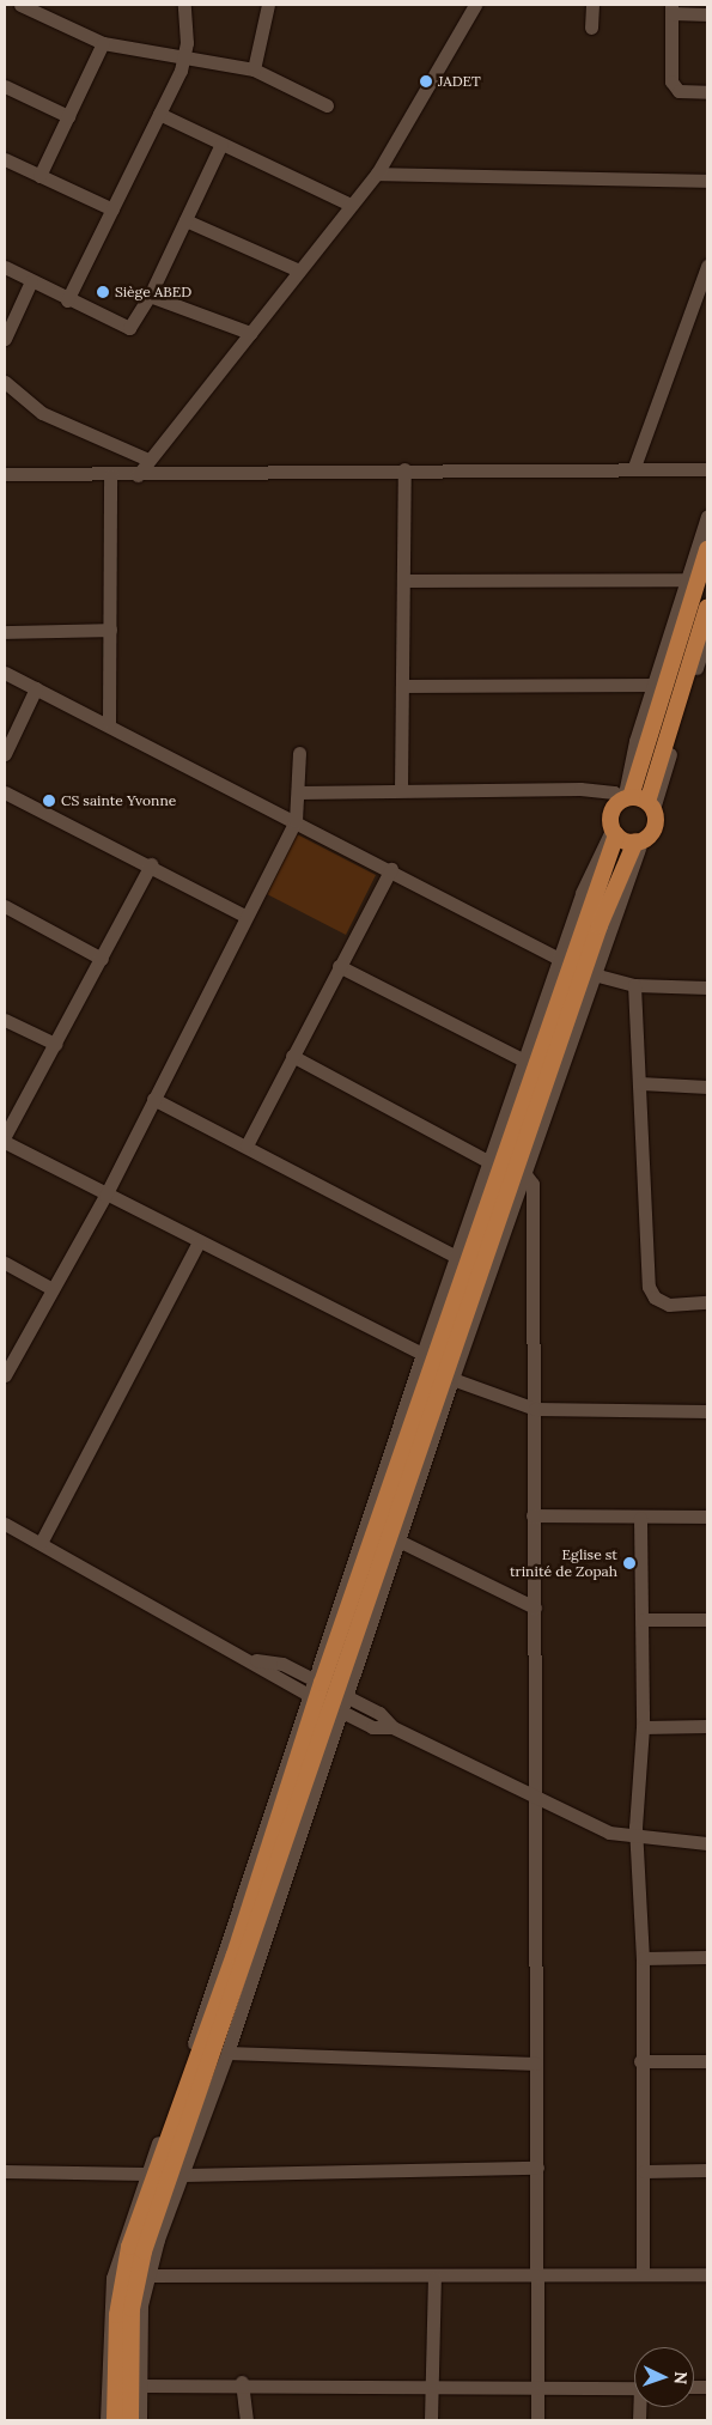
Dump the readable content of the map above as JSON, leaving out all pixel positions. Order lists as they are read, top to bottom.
{
  "places": [
    "JADET",
    "Siège ABED",
    "CS sainte Yvonne",
    "Eglise st trinité de Zopah"
  ],
  "north": "right"
}
